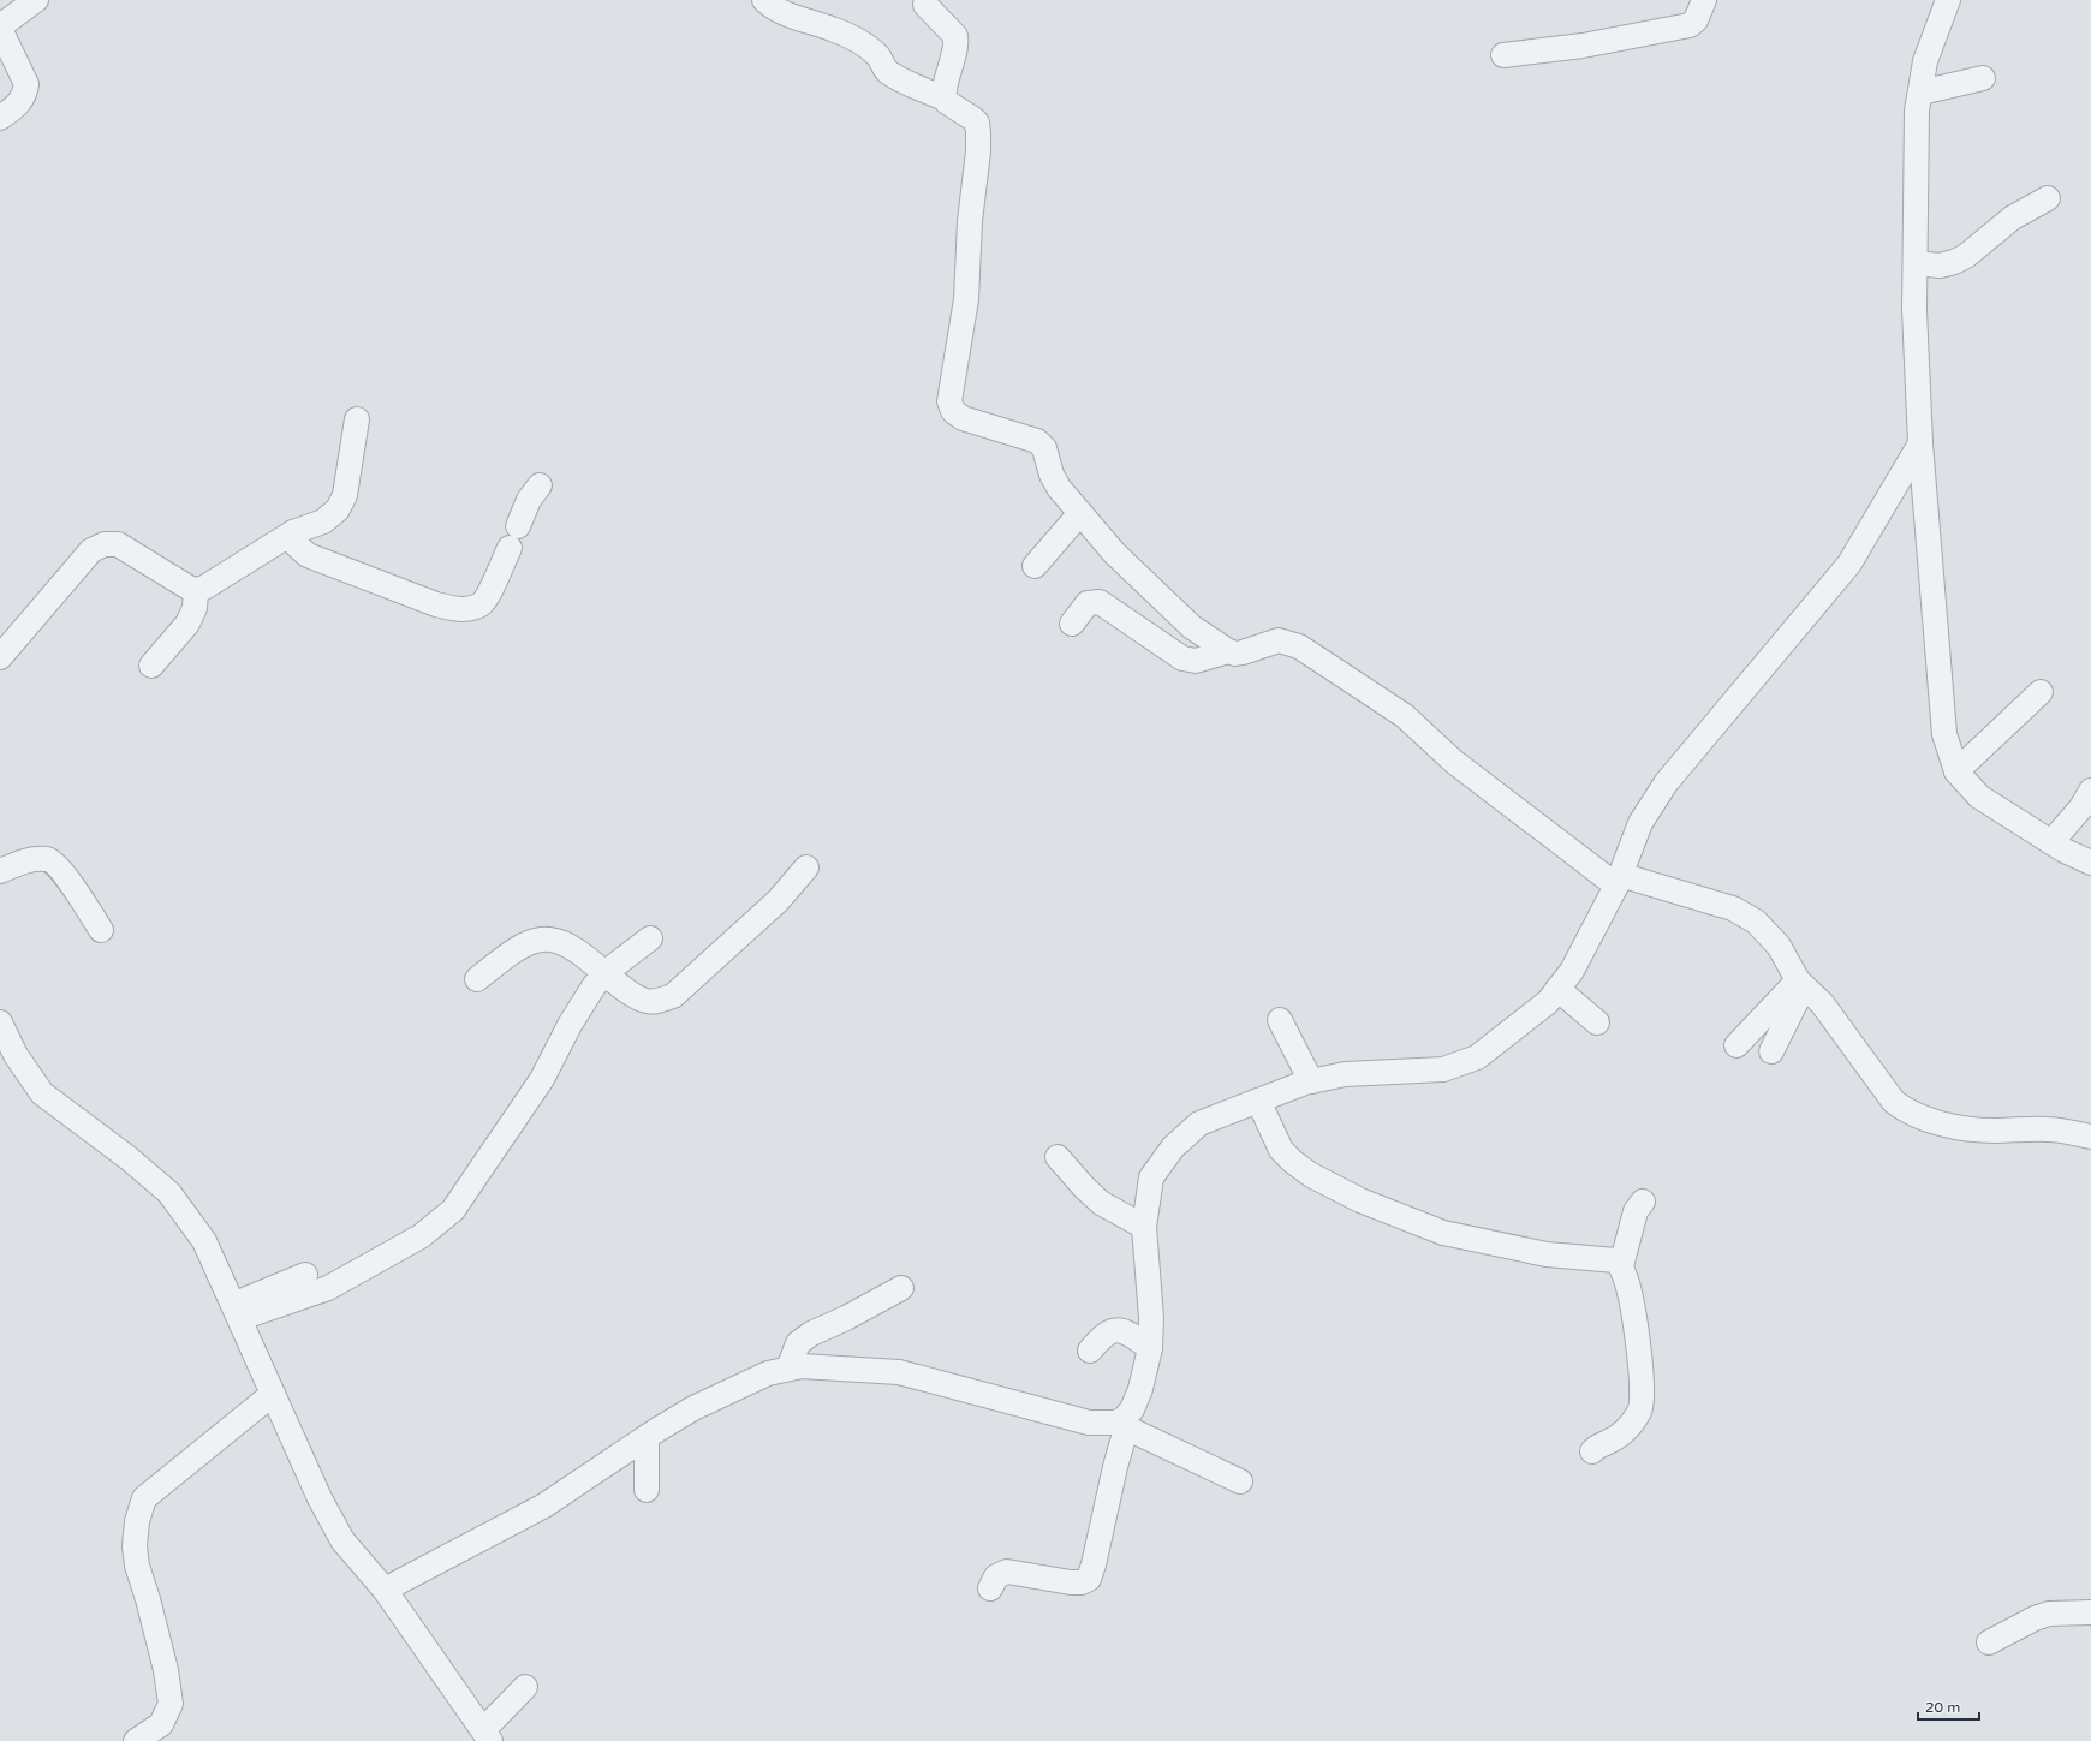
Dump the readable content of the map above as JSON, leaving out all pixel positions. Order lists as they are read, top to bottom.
{
  "scale_bar": "20 m"
}
